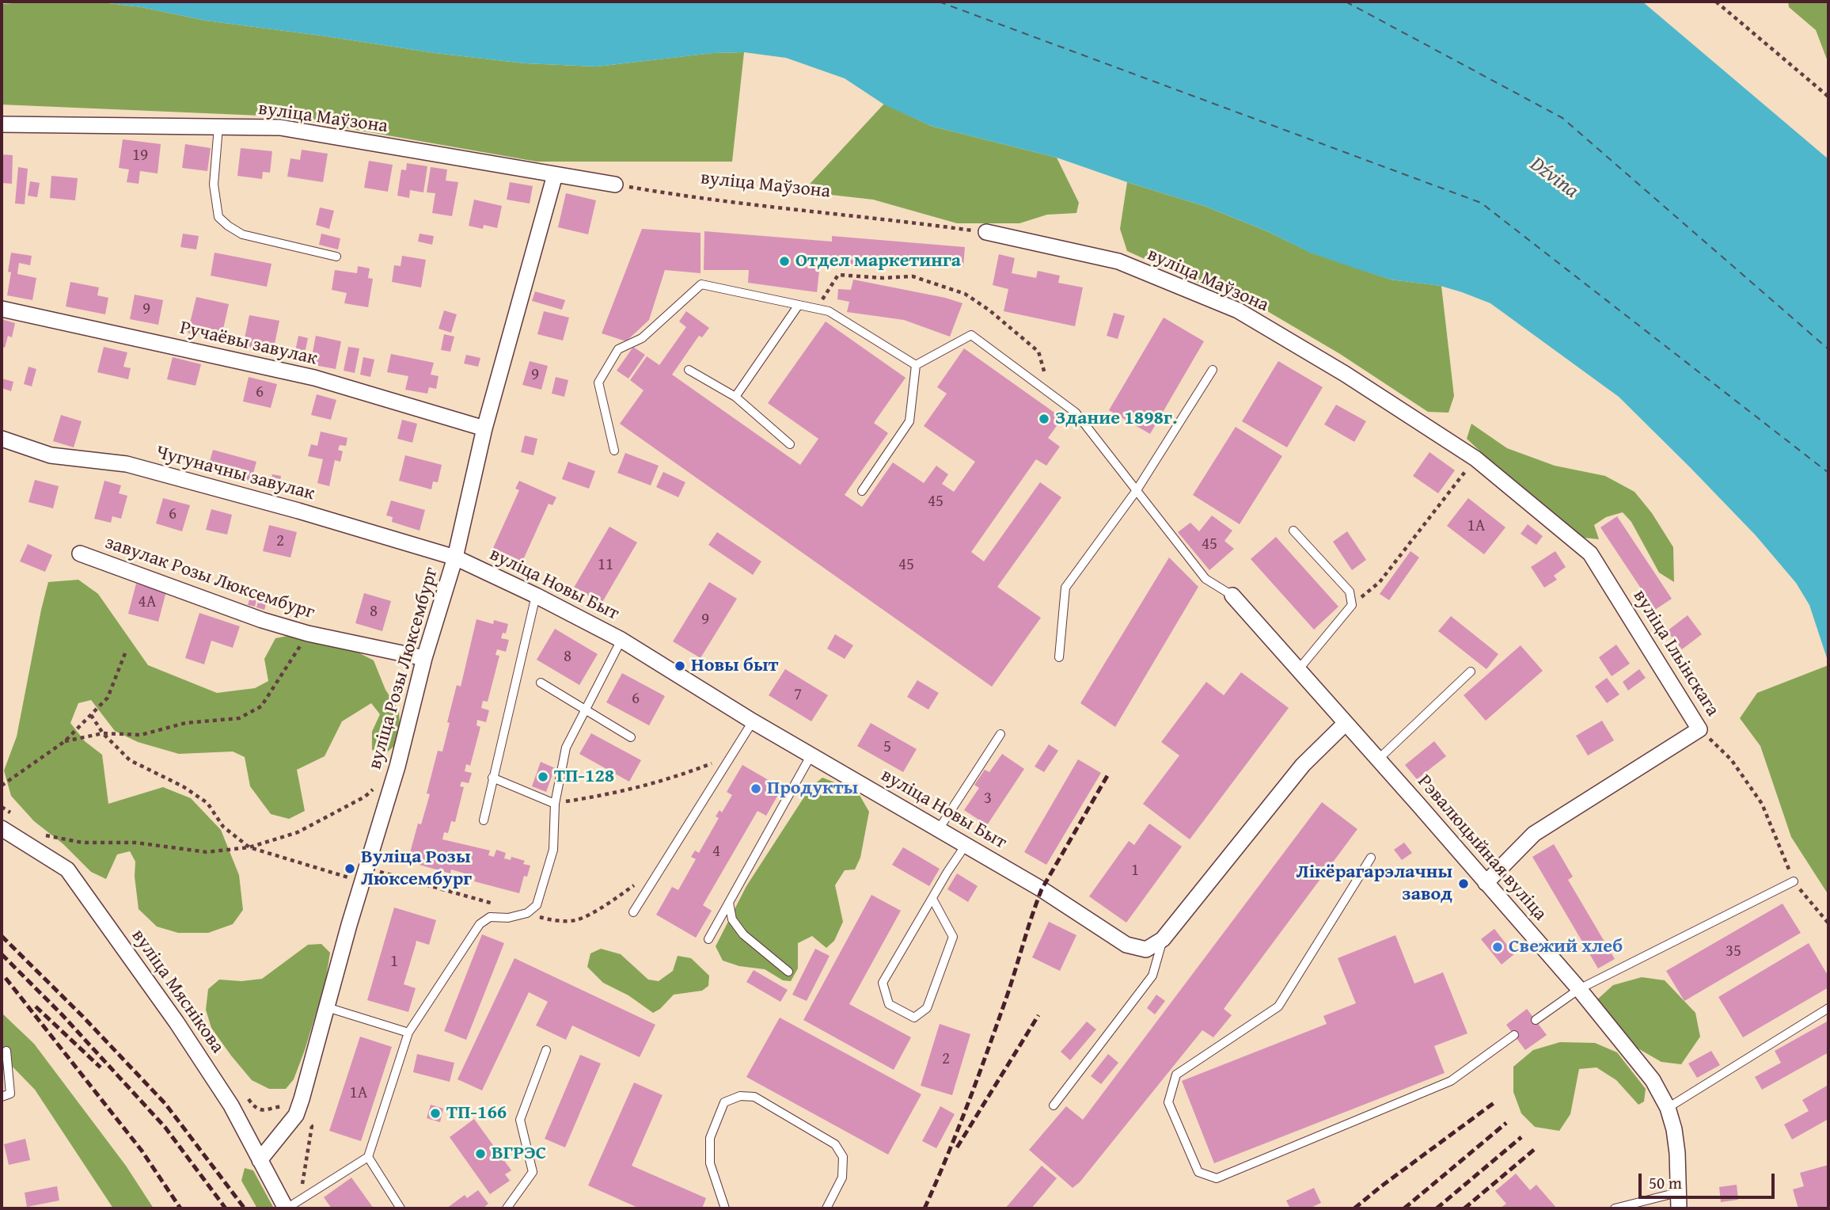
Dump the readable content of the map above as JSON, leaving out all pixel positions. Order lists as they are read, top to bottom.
{
  "streets": {
    "street": [
      "вуліца Маўзона",
      "Ручаёвы завулак",
      "Чугуначны завулак",
      "завулак Розы Люксембург",
      "вуліца Новы Быт",
      "вуліца Ільінскага",
      "вуліца Розы Люксембург",
      "Рэвалюцыйная вуліца",
      "вуліца Мяснікова"
    ]
  },
  "crossings": [
    ["вуліца Маўзона", "вуліца Ільінскага"],
    ["вуліца Маўзона", "вуліца Розы Люксембург"],
    ["Ручаёвы завулак", "вуліца Розы Люксембург"],
    ["Чугуначны завулак", "вуліца Новы Быт"],
    ["Чугуначны завулак", "вуліца Розы Люксембург"],
    ["завулак Розы Люксембург", "вуліца Розы Люксембург"],
    ["вуліца Новы Быт", "вуліца Розы Люксембург"],
    ["вуліца Розы Люксембург", "вуліца Мяснікова"]
  ],
  "water": ["Dźvina"],
  "places": [
    "Отдел маркетинга",
    "Здание 1898г.",
    "Новы быт",
    "ТП-128",
    "Продукты",
    "Вуліца Розы Люксембург",
    "Лікёрагарэлачны завод",
    "Свежий хлеб",
    "ТП-166",
    "ВГРЭС"
  ],
  "house_numbers": [
    "19",
    "9",
    "9",
    "6",
    "45",
    "6",
    "1А",
    "2",
    "45",
    "11",
    "45",
    "4А",
    "8",
    "9",
    "8",
    "7",
    "6",
    "5",
    "3",
    "4",
    "1",
    "35",
    "1",
    "2",
    "1А"
  ],
  "scale_bar": "50 m"
}
